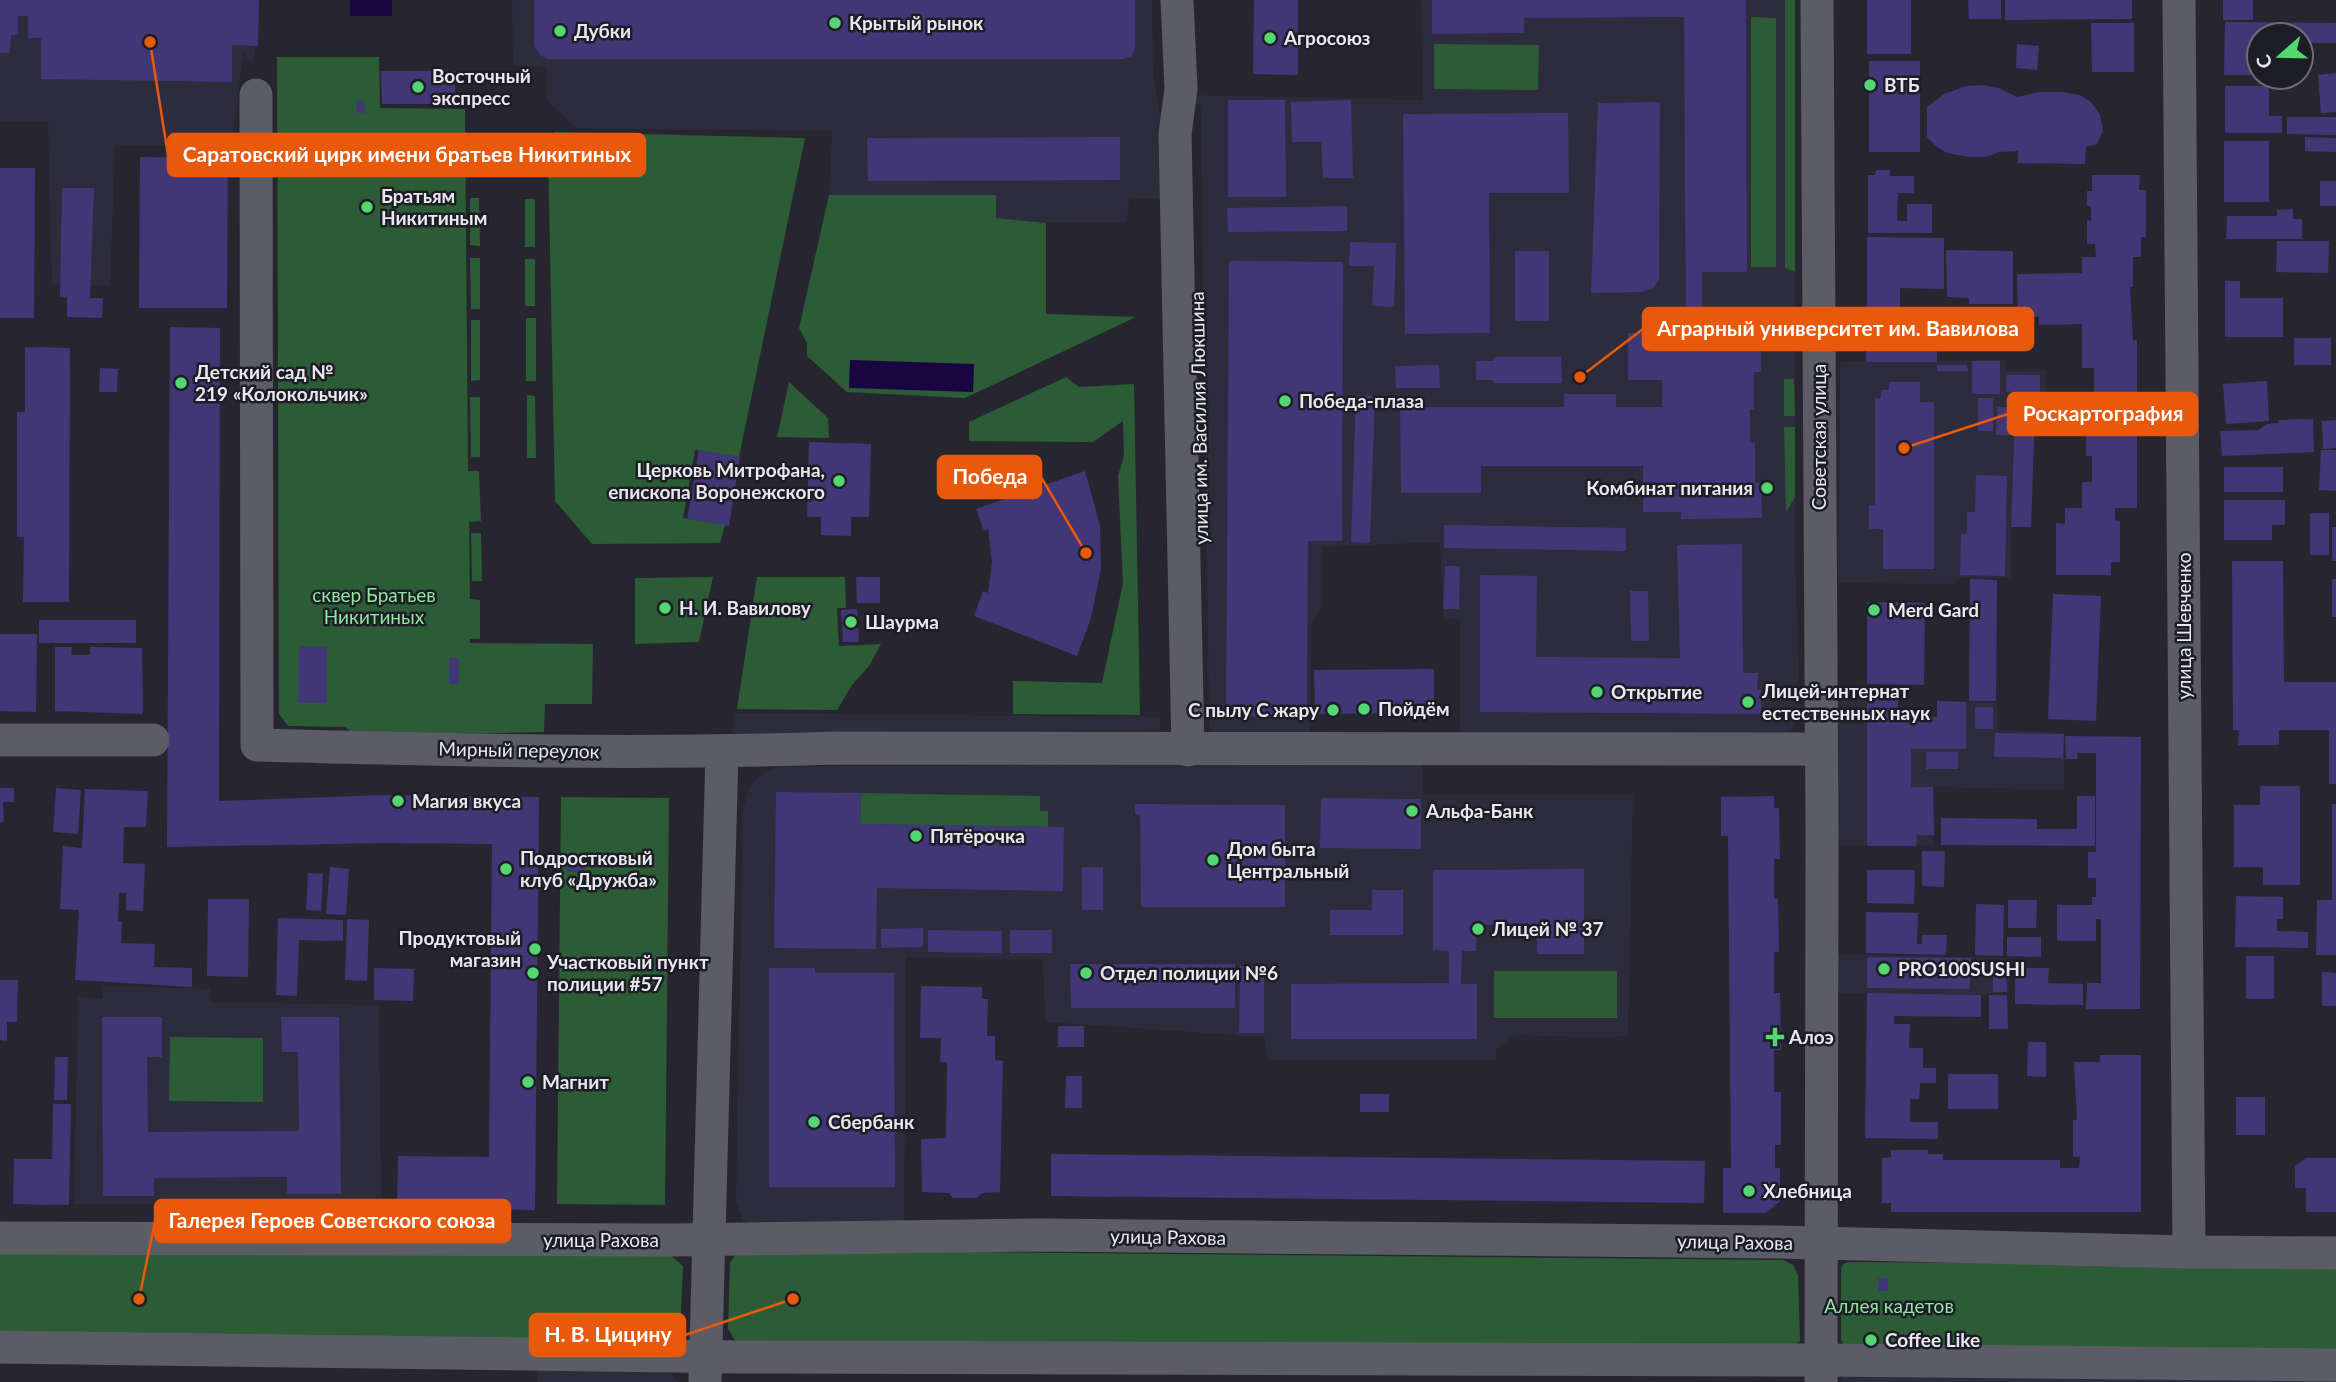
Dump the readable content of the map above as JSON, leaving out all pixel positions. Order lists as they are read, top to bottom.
{
  "streets": {
    "street": [
      "улица им. Василия Люкшина",
      "Советская улица",
      "улица Шевченко",
      "Мирный переулок",
      "улица Рахова"
    ]
  },
  "crossings": [
    ["улица им. Василия Люкшина", "Мирный переулок"],
    ["Советская улица", "Мирный переулок"],
    ["Советская улица", "улица Рахова"],
    ["улица Шевченко", "улица Рахова"]
  ],
  "parks": ["сквер Братьев Никитиных", "Аллея кадетов"],
  "places": {
    "other": [
      "Крытый рынок",
      "Дубки",
      "Агросоюз",
      "Саратовский цирк имени братьев Никитиных",
      "ВТБ",
      "Восточный экспресс",
      "Братьям Никитиным",
      "Аграрный университет им. Вавилова",
      "Детский сад № 219 «Колокольчик»",
      "Победа-плаза",
      "Роскартография",
      "Церковь Митрофана, епископа Воронежского",
      "Комбинат питания",
      "Победа",
      "Н. И. Вавилову",
      "Merd Gard",
      "Шаурма",
      "Открытие",
      "Лицей-интернат естественных наук",
      "Пойдём",
      "С пылу С жару",
      "Магия вкуса",
      "Альфа-Банк",
      "Пятёрочка",
      "Дом быта Центральный",
      "Подростковый клуб «Дружба»",
      "Лицей № 37",
      "Продуктовый магазин",
      "PRO100SUSHI",
      "Участковый пункт полиции #57",
      "Отдел полиции №6",
      "Магнит",
      "Сбербанк",
      "Хлебница",
      "Галерея Героев Советского союза",
      "Н. В. Цицину",
      "Coffee Like"
    ],
    "health": ["Алоэ"]
  },
  "north": "left"
}
